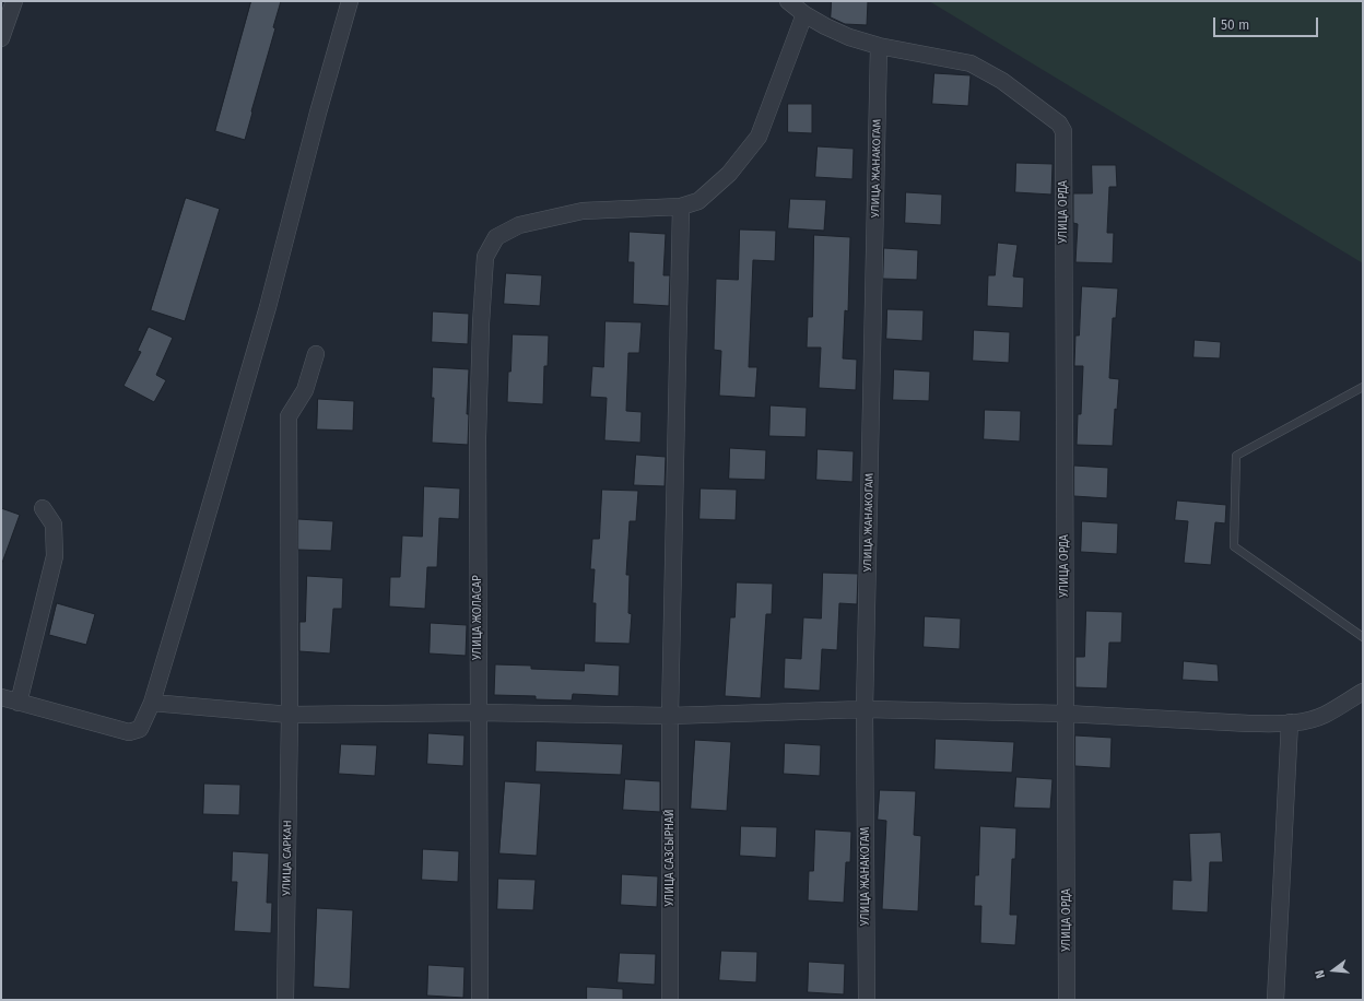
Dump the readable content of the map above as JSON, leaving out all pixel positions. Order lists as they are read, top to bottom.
{
  "streets": {
    "street": [
      "УЛИЦА ЖАНАКОГАМ",
      "УЛИЦА ОРДА",
      "УЛИЦА ЖОЛАСАР",
      "УЛИЦА САРКАН",
      "УЛИЦА САЗСЫРНАЙ"
    ]
  },
  "crossings": [
    ["УЛИЦА ЖАНАКОГАМ", "УЛИЦА ОРДА"],
    ["УЛИЦА ЖОЛАСАР", "УЛИЦА САЗСЫРНАЙ"]
  ],
  "scale_bar": "50 m",
  "north": "left"
}
